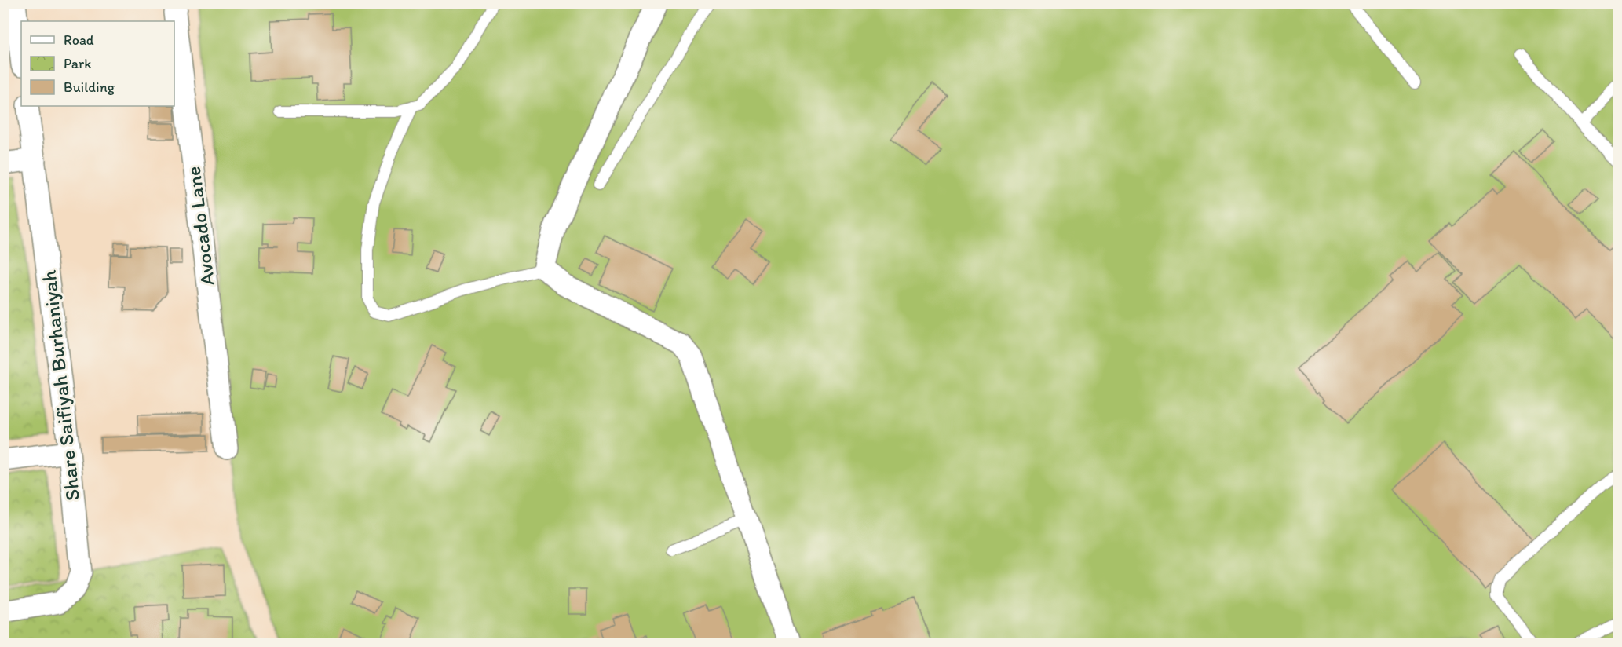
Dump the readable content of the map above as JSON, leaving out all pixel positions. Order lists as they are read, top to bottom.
{
  "streets": {
    "street": ["Avocado Lane", "Share Saifiyah Burhaniyah"]
  },
  "legend": ["Road", "Park", "Building"]
}
